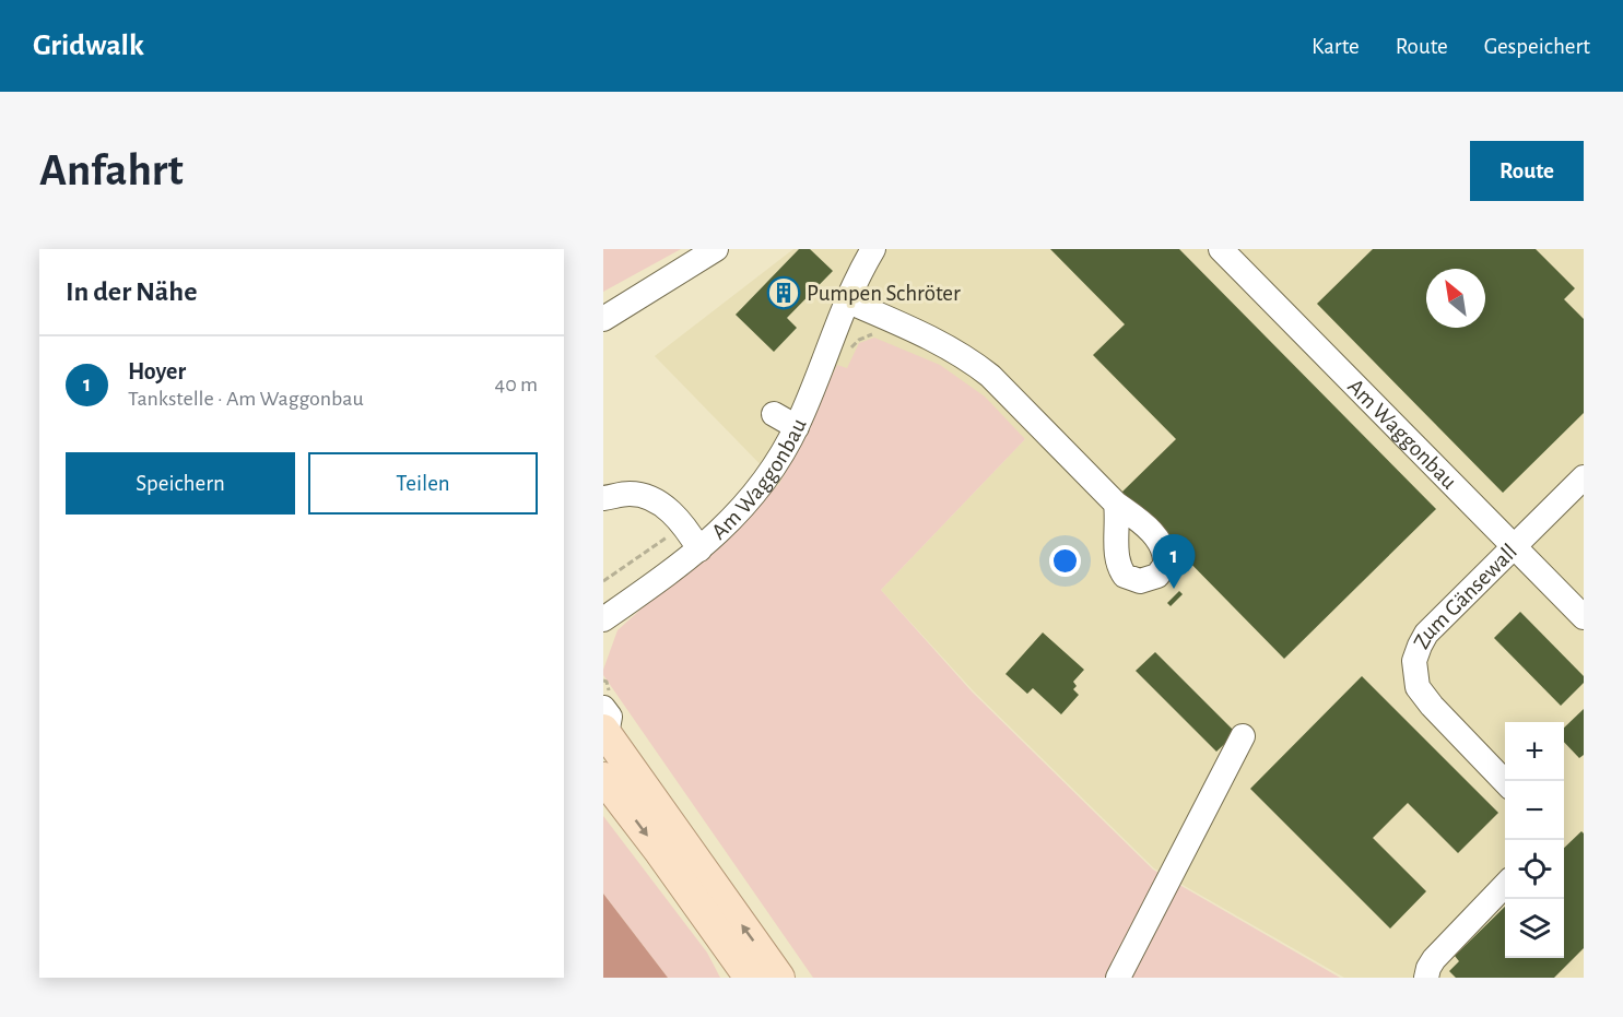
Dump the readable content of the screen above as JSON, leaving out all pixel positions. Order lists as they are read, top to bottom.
{
  "streets": {
    "street": ["Am Waggonbau", "Zum Gänsewall"]
  },
  "crossings": [
    ["Am Waggonbau", "Zum Gänsewall"]
  ],
  "places": {
    "building": ["Pumpen Schröter"]
  },
  "north": "top left",
  "page": {
    "header": "Gridwalk",
    "nav": ["Karte", "Route", "Gespeichert"],
    "buttons": [
      "Route",
      ["Speichern", "Teilen"]
    ],
    "title": "Anfahrt",
    "heading": "In der Nähe",
    "list": [
      {
        "mark": "1",
        "name": "Hoyer",
        "note": "Tankstelle · Am Waggonbau",
        "value": "40 m"
      }
    ],
    "pins": "1",
    "map_buttons": ["+", "−"]
  }
}
